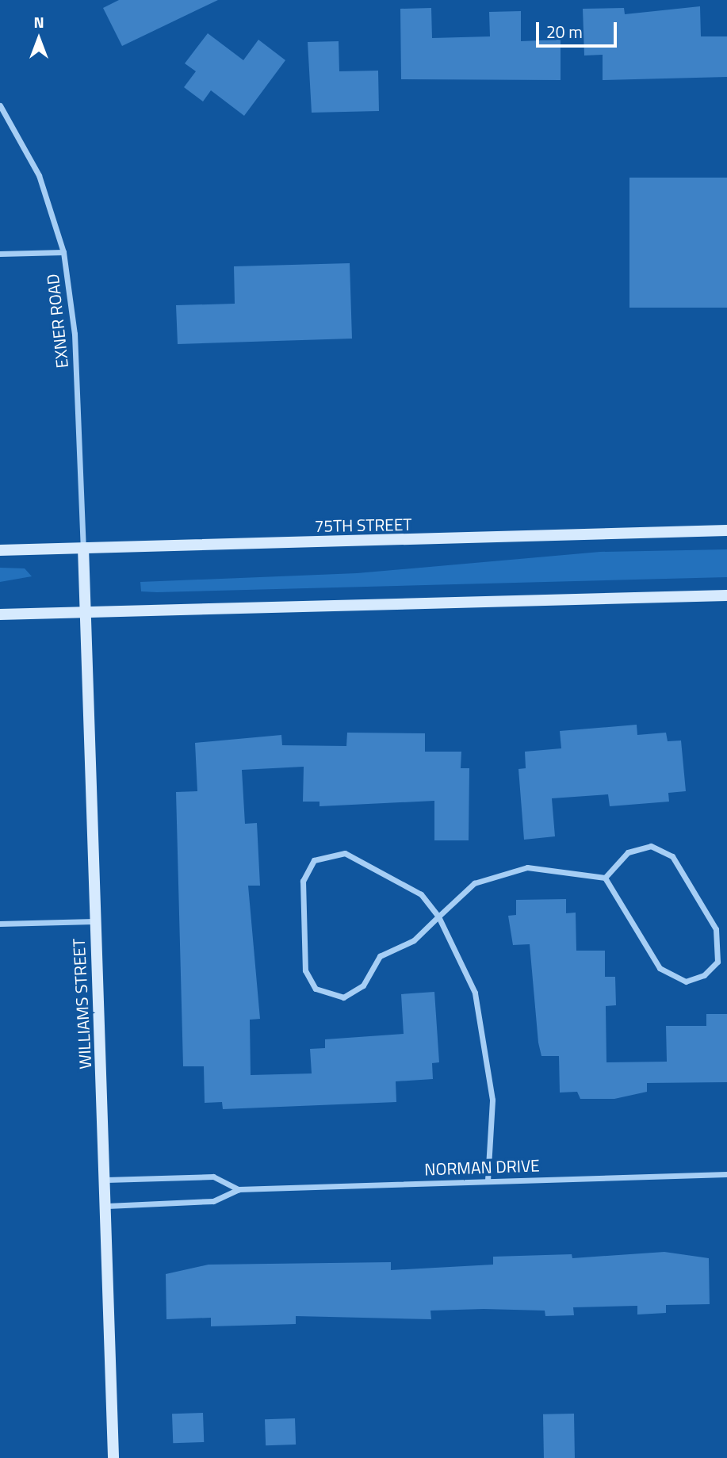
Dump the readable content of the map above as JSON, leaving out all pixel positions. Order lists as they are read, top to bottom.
{
  "streets": {
    "main road": ["75TH STREET", "WILLIAMS STREET"],
    "street": ["EXNER ROAD", "NORMAN DRIVE"]
  },
  "crossings": [
    ["EXNER ROAD", "75TH STREET"],
    ["EXNER ROAD", "WILLIAMS STREET"],
    ["75TH STREET", "WILLIAMS STREET"],
    ["WILLIAMS STREET", "NORMAN DRIVE"]
  ],
  "scale_bar": "20 m",
  "north": "top"
}
